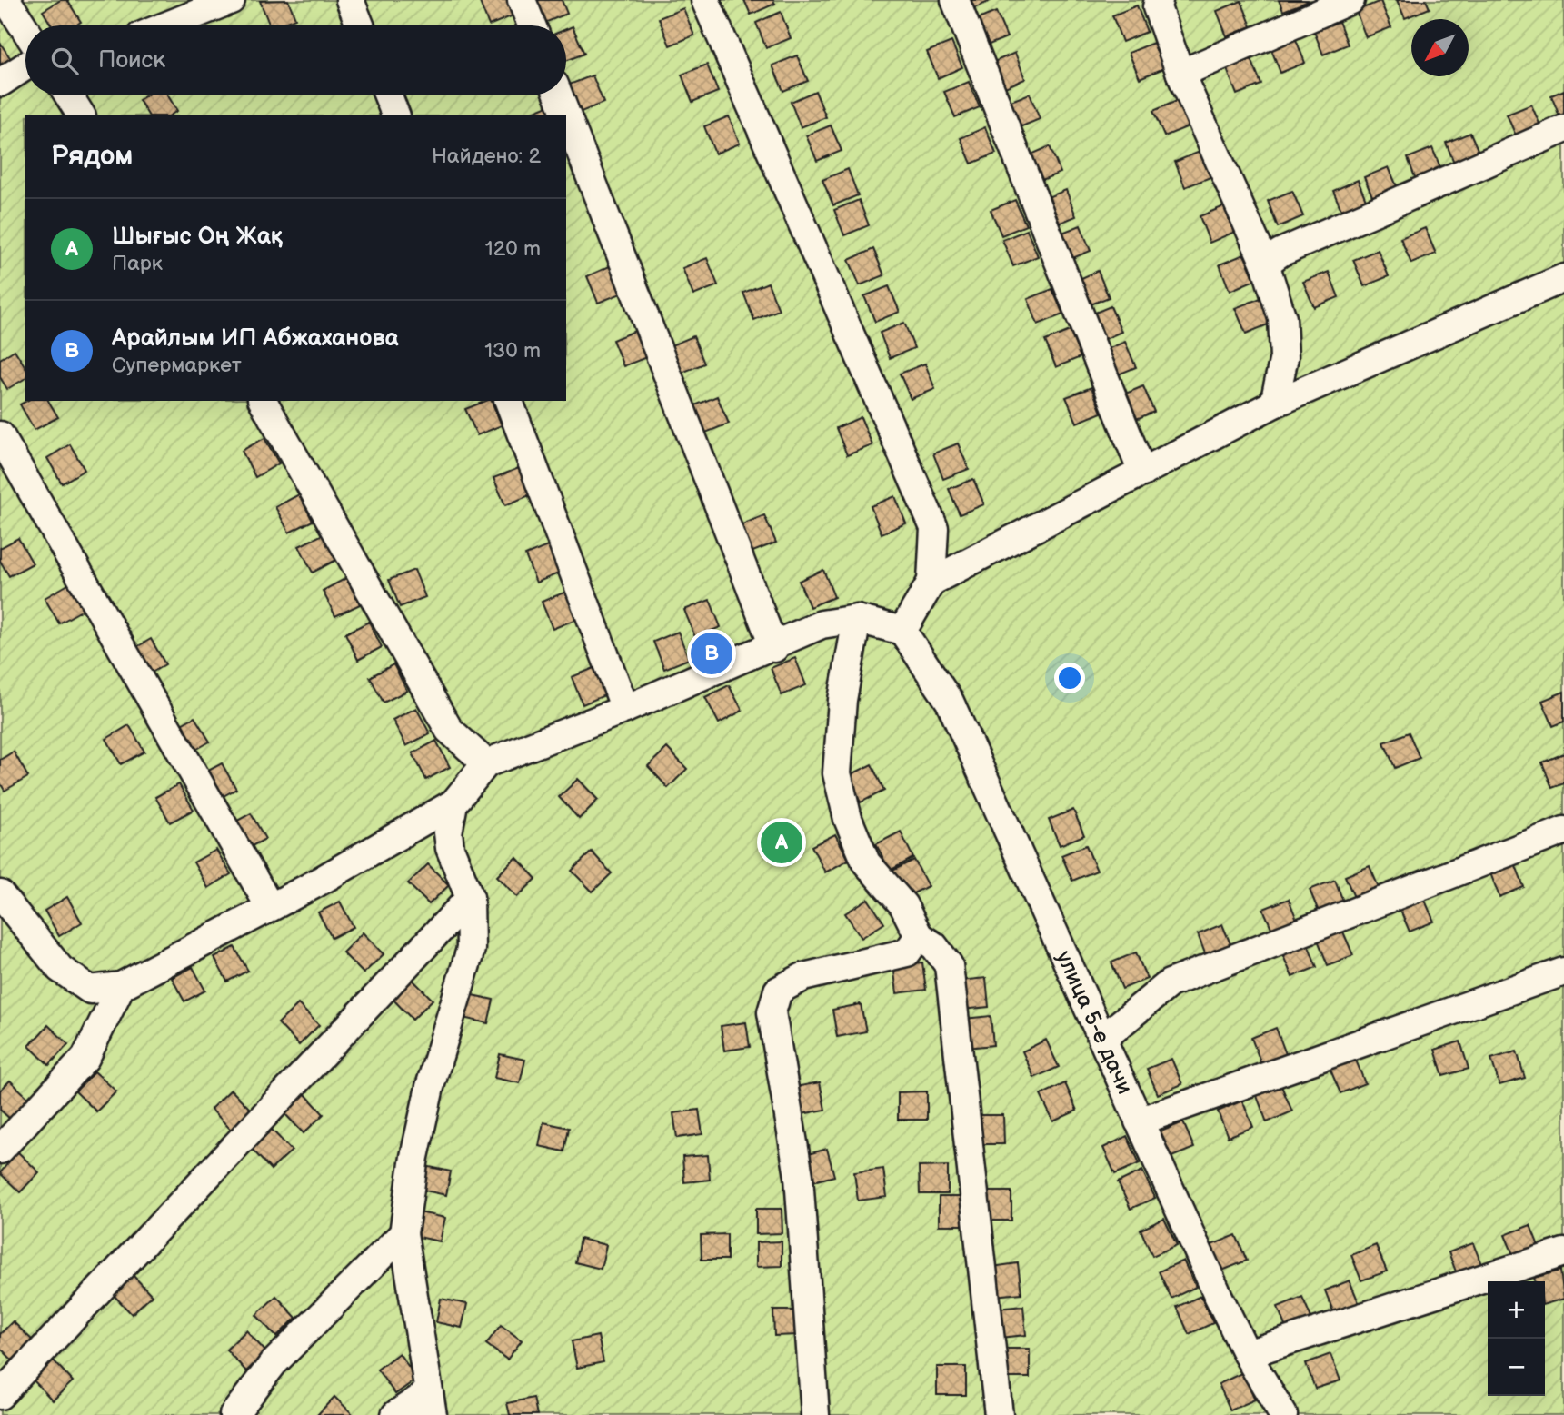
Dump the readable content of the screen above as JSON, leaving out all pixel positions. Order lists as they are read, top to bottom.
{
  "streets": {
    "street": ["улица 5-е дачи"]
  },
  "north": "bottom left",
  "page": {
    "search": "Поиск",
    "heading": ["Рядом", "Найдено: 2"],
    "list": [
      {
        "mark": "A",
        "name": "Шығыс Оң Жақ",
        "note": "Парк",
        "value": "120 m"
      },
      {
        "mark": "B",
        "name": "Арайлым ИП Абжаханова",
        "note": "Супермаркет",
        "value": "130 m"
      }
    ],
    "pins": ["B", "A"],
    "map_buttons": ["+", "−"]
  }
}
